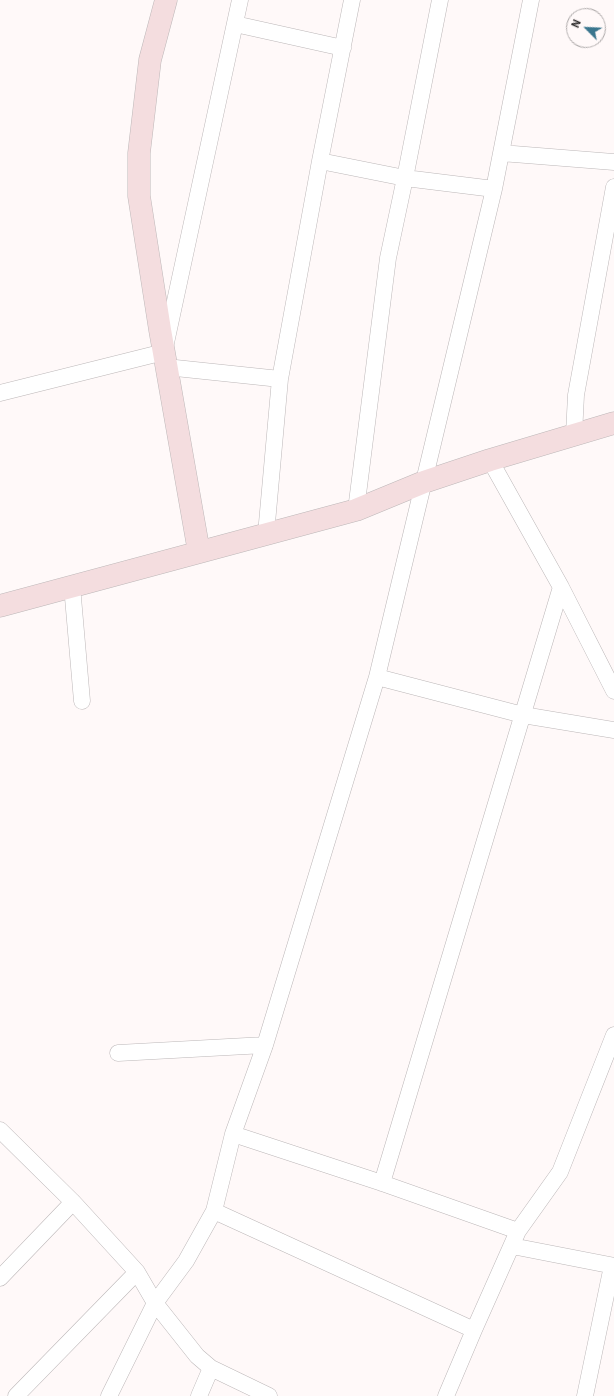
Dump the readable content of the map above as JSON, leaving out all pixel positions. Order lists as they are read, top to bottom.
{
  "north": "top left"
}
